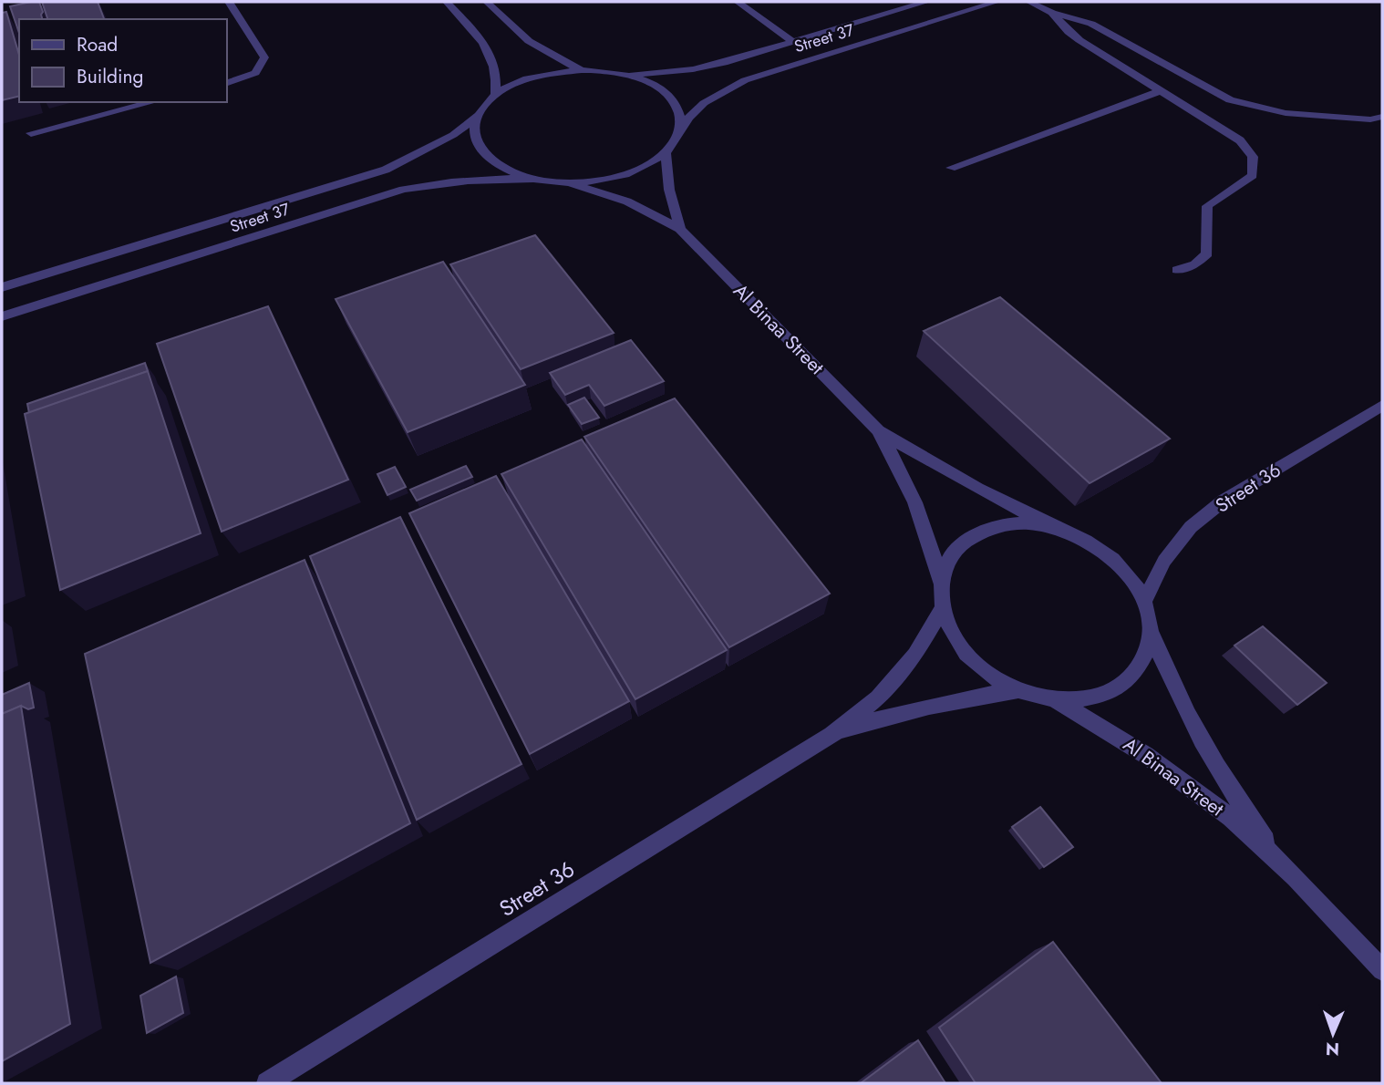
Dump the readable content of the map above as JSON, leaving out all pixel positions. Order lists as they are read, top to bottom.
{
  "streets": {
    "street": ["Street 37", "Al Binaa Street", "Street 36"]
  },
  "crossings": [
    ["Street 37", "Al Binaa Street"],
    ["Al Binaa Street", "Street 36"]
  ],
  "legend": ["Road", "Building"],
  "north": "bottom"
}
